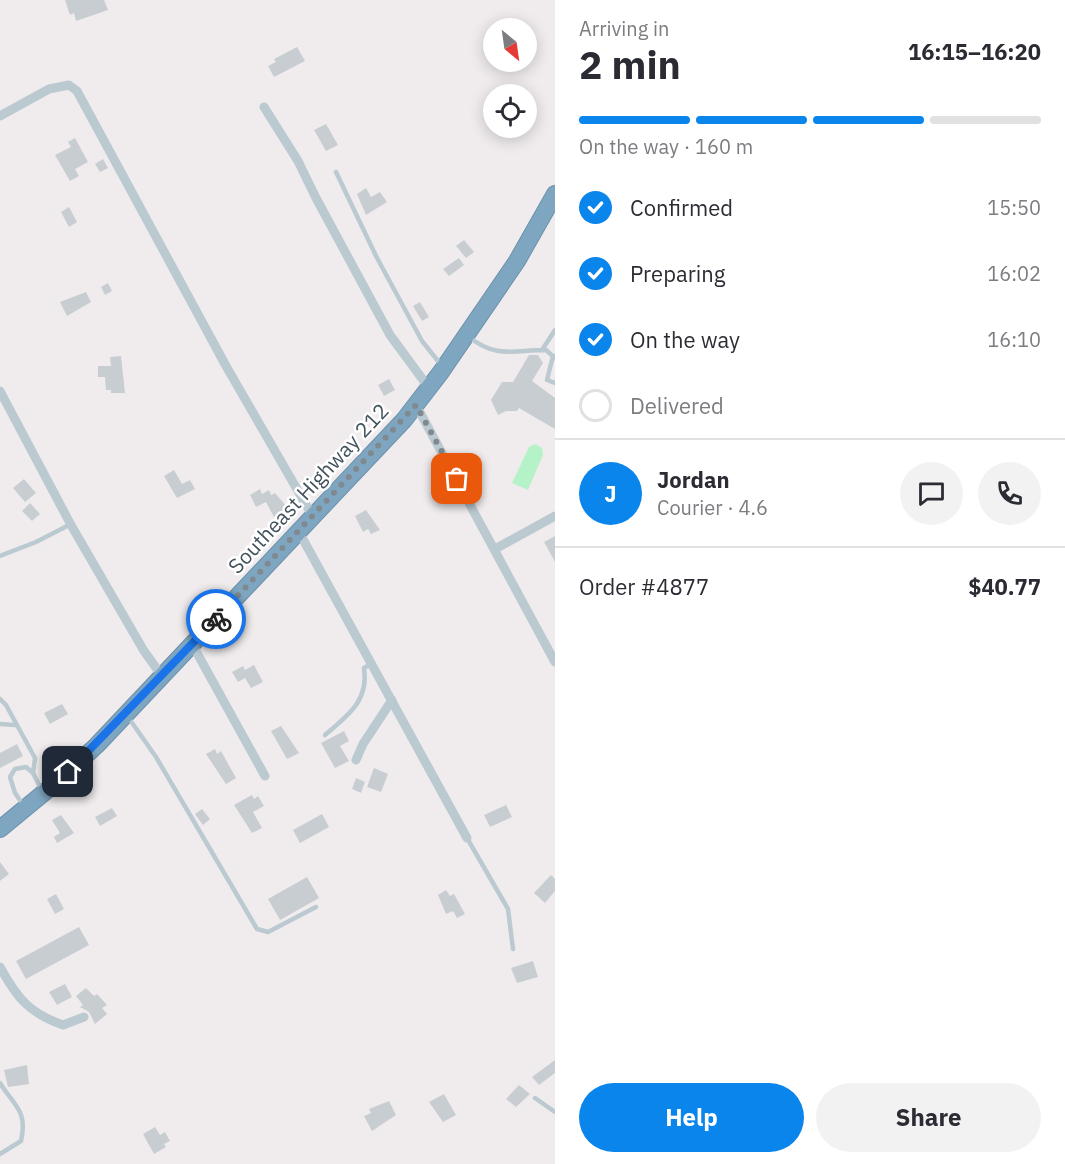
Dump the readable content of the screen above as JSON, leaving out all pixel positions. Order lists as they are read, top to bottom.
{
  "streets": {
    "highway": ["Southeast Highway 212"]
  },
  "north": "bottom right",
  "page": {
    "heading": ["2 min", "Arriving in", "16:15–16:20"],
    "panel": [
      "Jordan",
      "Courier · 4.6",
      "Order #4877",
      "$40.77"
    ],
    "bar": "On the way · 160 m",
    "list": [
      ["Confirmed", "15:50"],
      ["Preparing", "16:02"],
      ["On the way", "16:10"],
      "Delivered"
    ],
    "round": "J",
    "buttons": ["Help", "Share"]
  }
}
